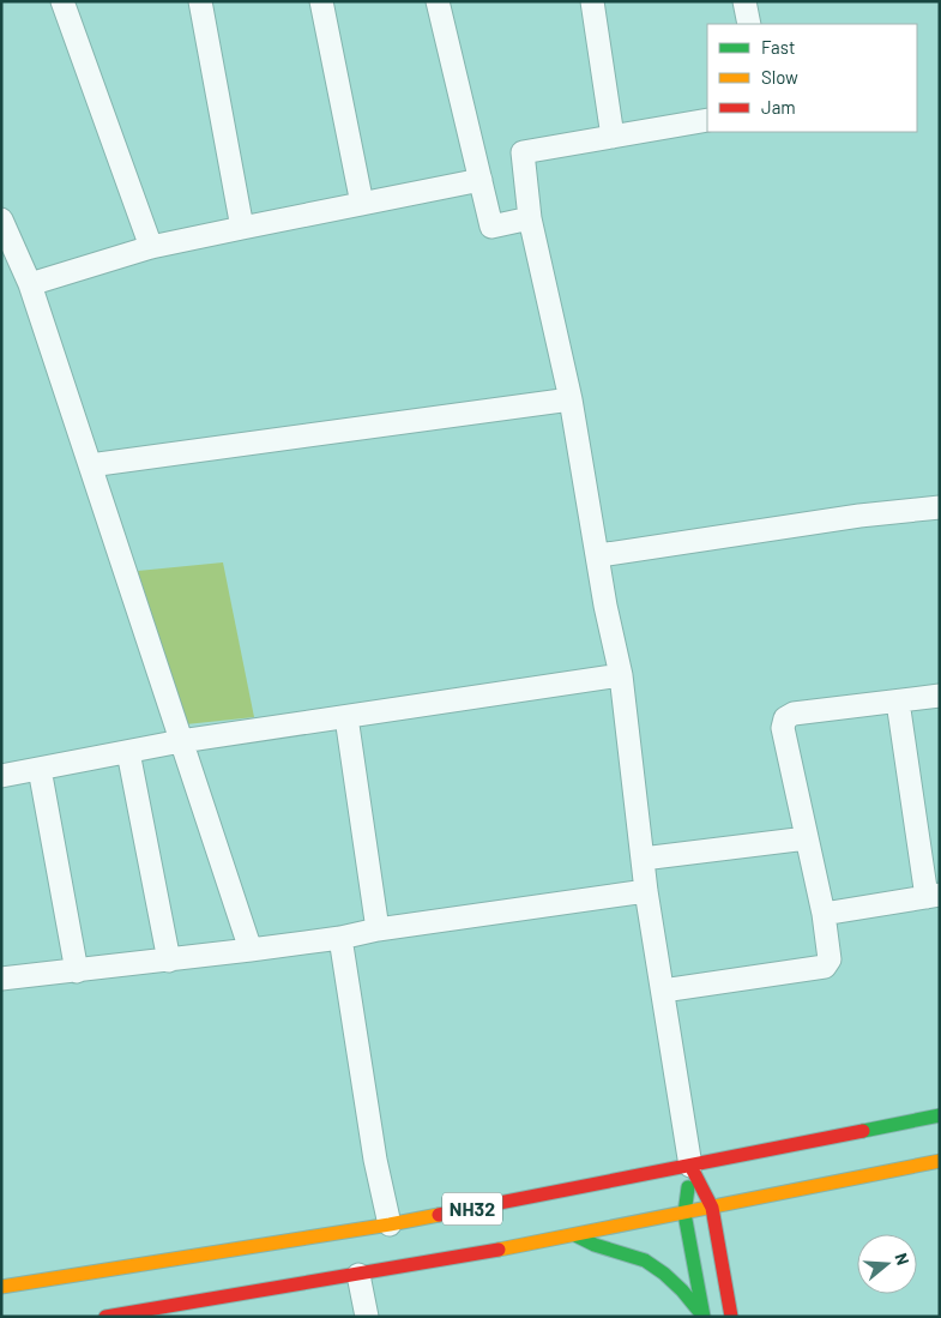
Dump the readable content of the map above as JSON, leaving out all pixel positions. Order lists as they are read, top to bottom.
{
  "streets": {
    "main road": ["NH32"]
  },
  "legend": ["Fast", "Slow", "Jam"],
  "north": "right"
}
